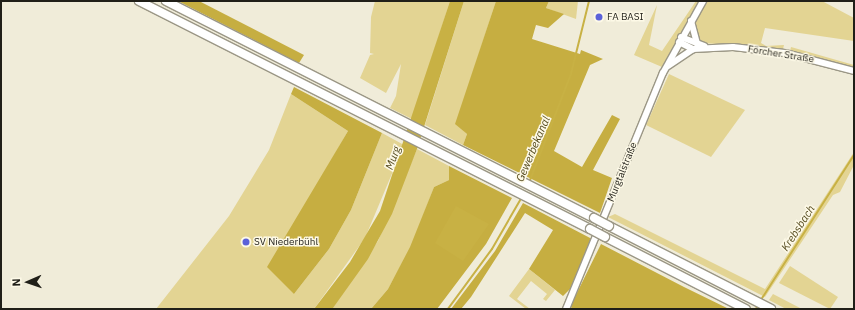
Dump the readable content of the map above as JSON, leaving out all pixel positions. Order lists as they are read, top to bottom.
{
  "streets": {
    "main road": ["Förcher Straße", "Murgtalstraße"]
  },
  "water": ["Gewerbekanal", "Murg", "Krebsbach"],
  "places": ["FA BASI", "SV Niederbühl"],
  "north": "left"
}
